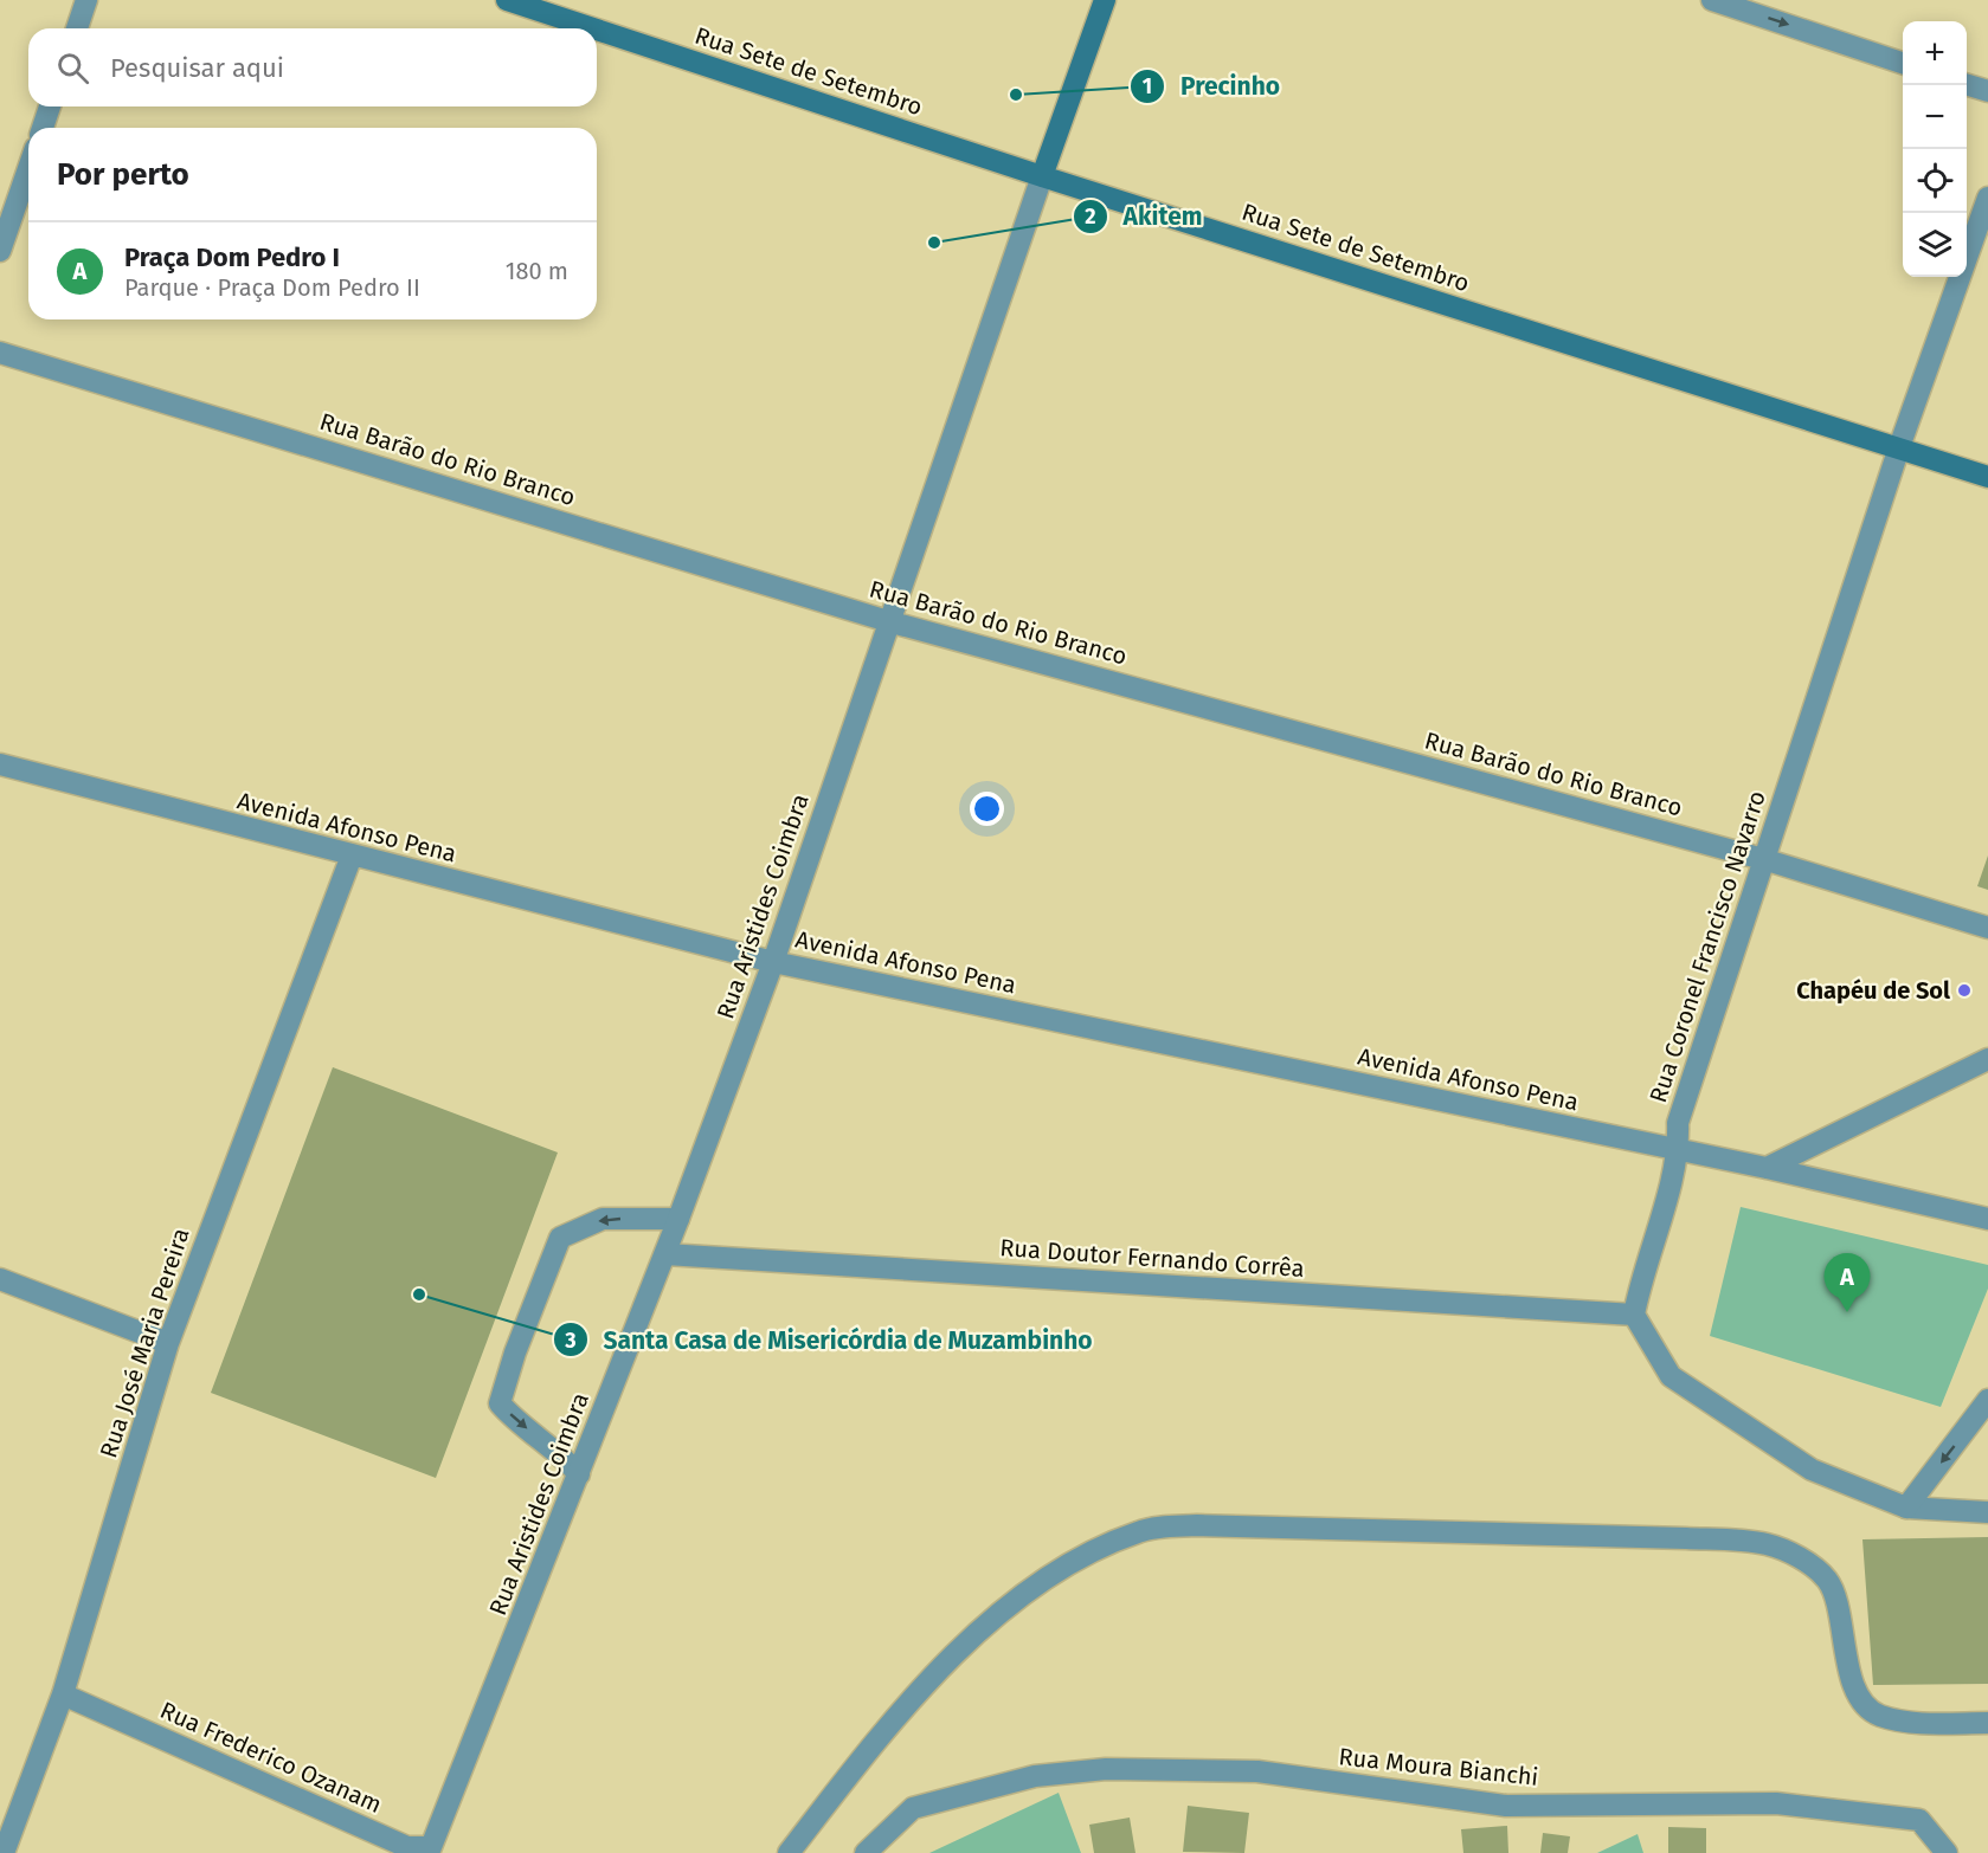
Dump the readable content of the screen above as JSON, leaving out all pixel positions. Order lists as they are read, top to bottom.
{
  "streets": {
    "main road": ["Rua Sete de Setembro", "Rua Aristides Coimbra"],
    "street": [
      "Rua Barão do Rio Branco",
      "Avenida Afonso Pena",
      "Rua Coronel Francisco Navarro",
      "Rua Doutor Fernando Corrêa",
      "Rua José Maria Pereira",
      "Rua Frederico Ozanam",
      "Rua Moura Bianchi"
    ]
  },
  "crossings": [
    ["Rua Sete de Setembro", "Rua Aristides Coimbra"],
    ["Rua Sete de Setembro", "Rua Coronel Francisco Navarro"],
    ["Rua Barão do Rio Branco", "Rua Aristides Coimbra"],
    ["Rua Barão do Rio Branco", "Rua Coronel Francisco Navarro"],
    ["Avenida Afonso Pena", "Rua Aristides Coimbra"],
    ["Avenida Afonso Pena", "Rua Coronel Francisco Navarro"],
    ["Avenida Afonso Pena", "Rua José Maria Pereira"],
    ["Rua Aristides Coimbra", "Rua Doutor Fernando Corrêa"],
    ["Rua Aristides Coimbra", "Rua Frederico Ozanam"],
    ["Rua Coronel Francisco Navarro", "Rua Doutor Fernando Corrêa"],
    ["Rua José Maria Pereira", "Rua Frederico Ozanam"]
  ],
  "places": [
    "Precinho",
    "Akitem",
    "Chapéu de Sol",
    "Santa Casa de Misericórdia de Muzambinho"
  ],
  "page": {
    "map_buttons": ["+", "−"],
    "search": "Pesquisar aqui",
    "heading": "Por perto",
    "list": [
      {
        "mark": "A",
        "name": "Praça Dom Pedro I",
        "note": "Parque · Praça Dom Pedro II",
        "value": "180 m"
      }
    ],
    "pins": "A"
  }
}
